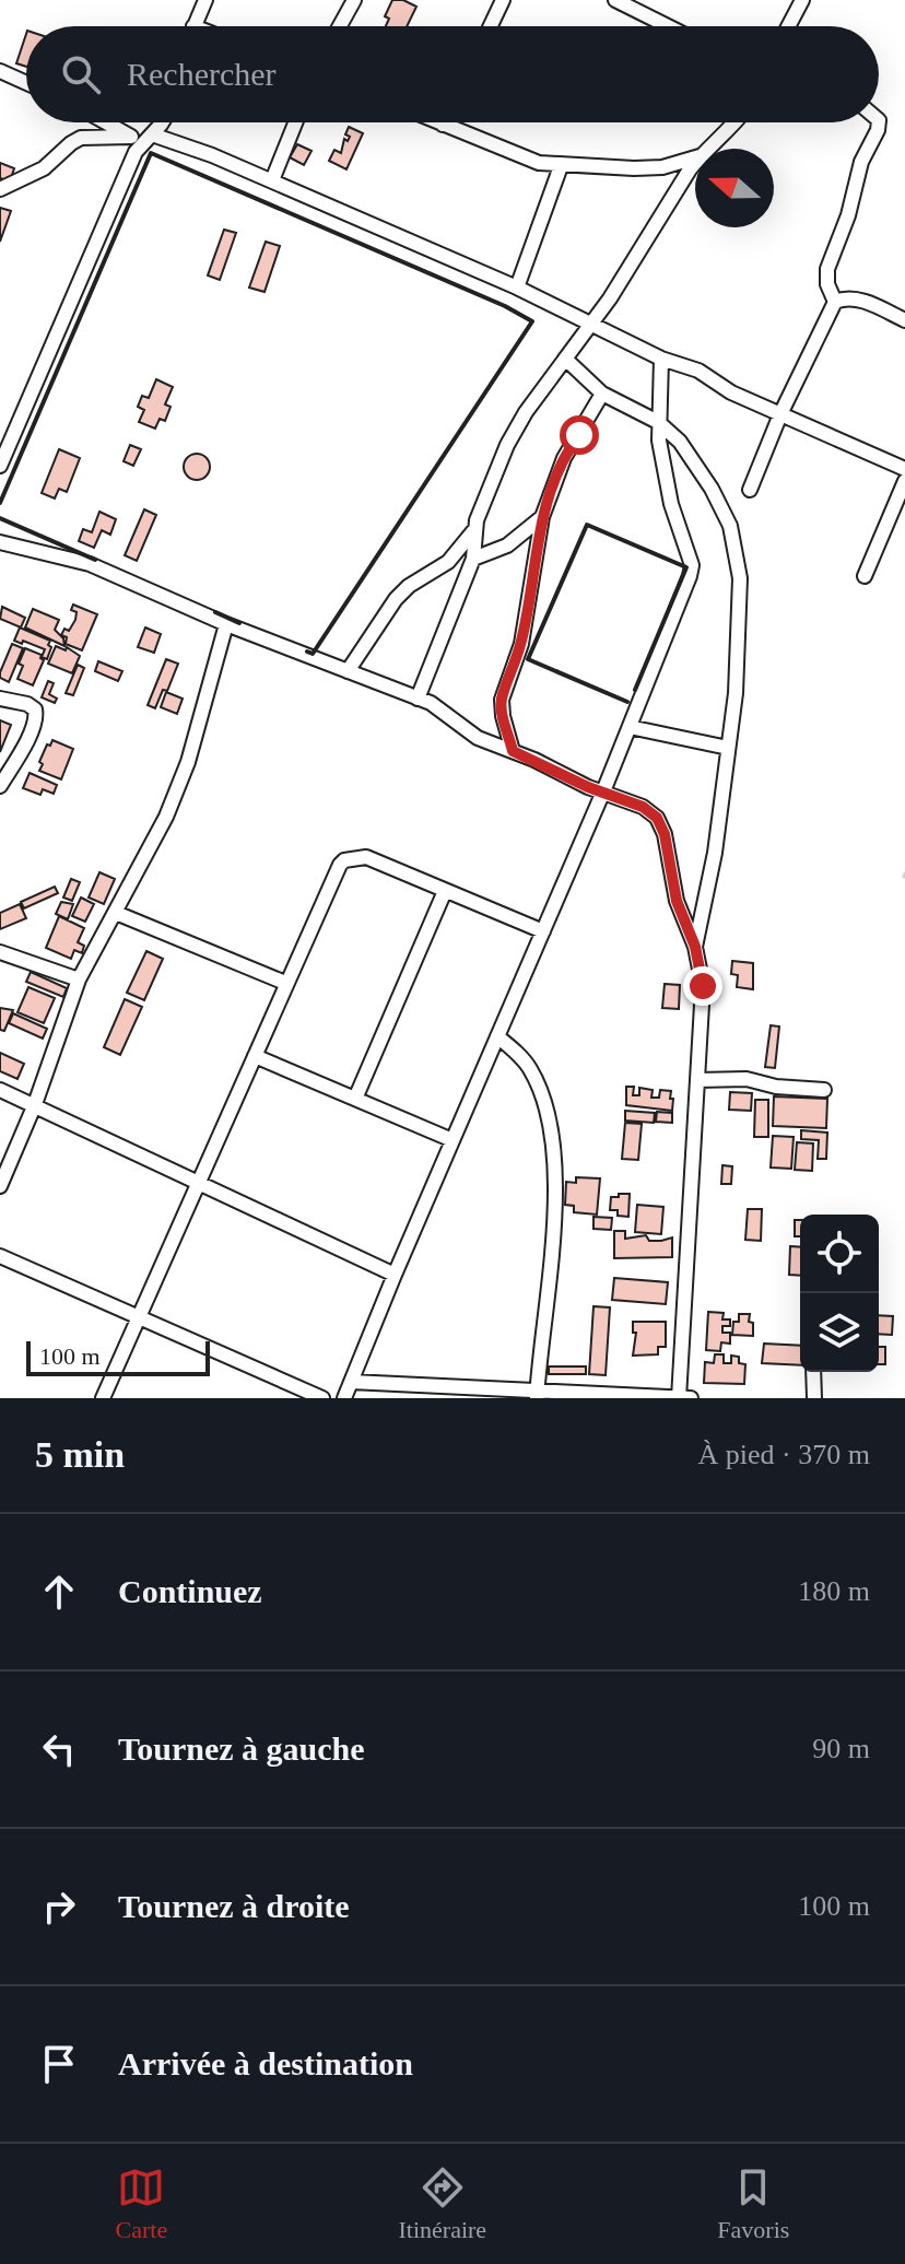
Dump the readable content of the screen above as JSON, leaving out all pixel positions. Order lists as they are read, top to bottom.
{
  "scale_bar": "100 m",
  "north": "left",
  "page": {
    "search": "Rechercher",
    "scale": "100 m",
    "heading": ["5 min", "À pied · 370 m"],
    "list": [
      ["Continuez", "180 m"],
      ["Tournez à gauche", "90 m"],
      ["Tournez à droite", "100 m"],
      "Arrivée à destination"
    ],
    "nav": ["Carte", "Itinéraire", "Favoris"]
  }
}
